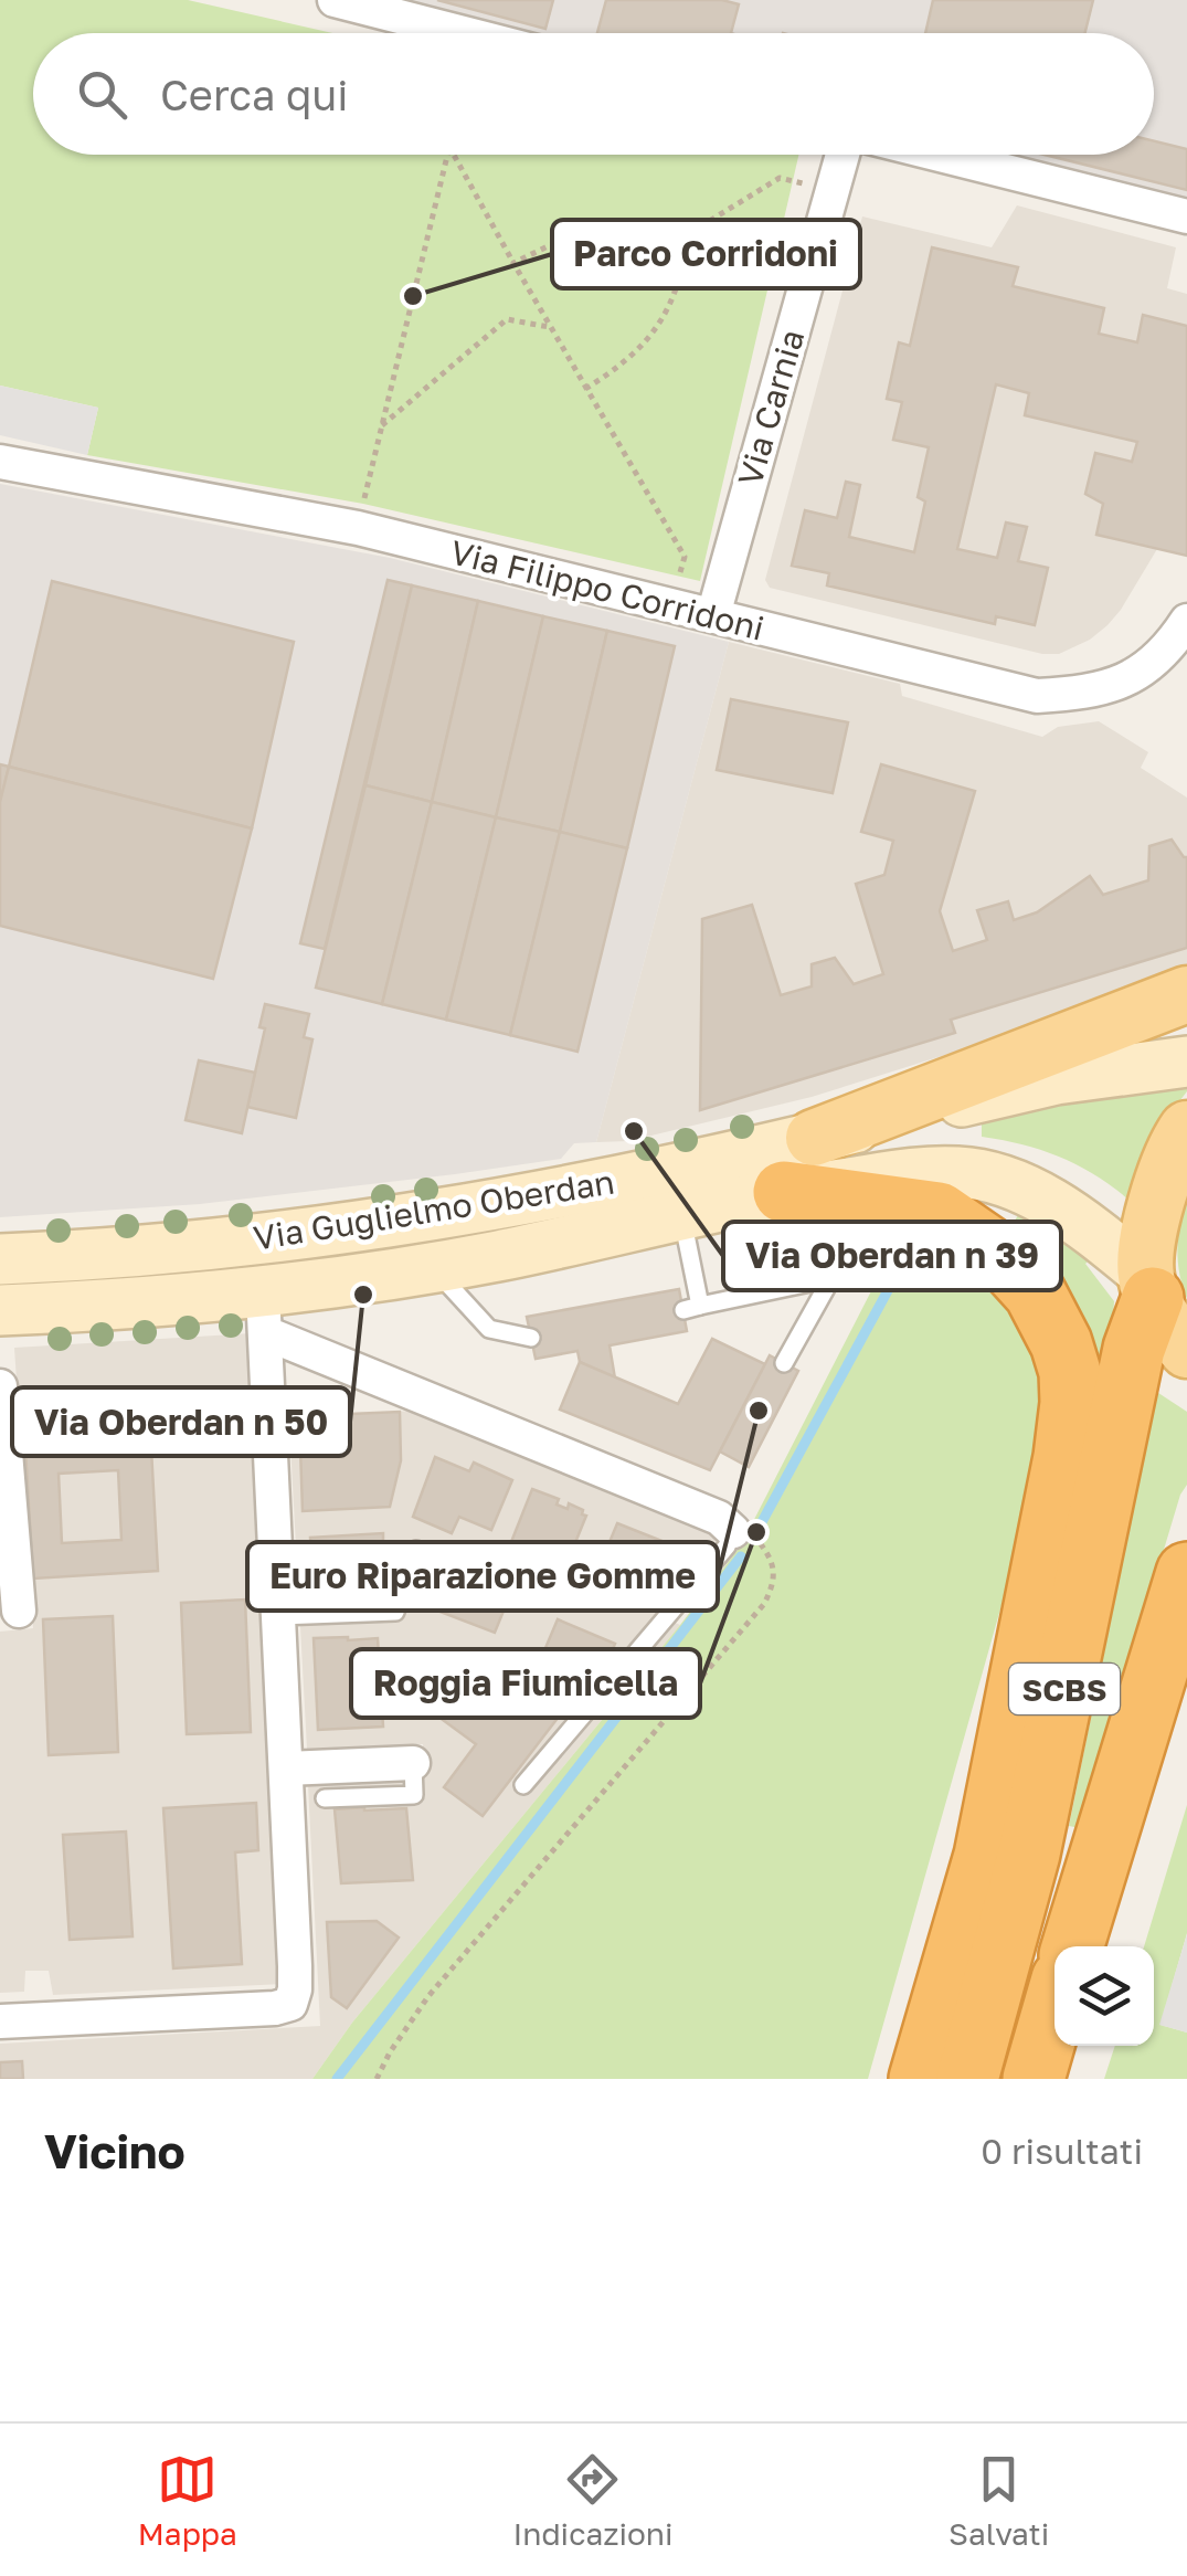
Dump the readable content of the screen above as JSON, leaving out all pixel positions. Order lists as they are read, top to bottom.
{
  "streets": {
    "highway": ["SCBS"],
    "main road": ["Via Guglielmo Oberdan"],
    "street": ["Via Carnia", "Via Filippo Corridoni"]
  },
  "crossings": [
    ["Via Carnia", "Via Filippo Corridoni"],
    ["Via Guglielmo Oberdan", "SCBS"]
  ],
  "places": [
    "Parco Corridoni",
    "Via Oberdan n 39",
    "Via Oberdan n 50",
    "Euro Riparazione Gomme",
    "Roggia Fiumicella"
  ],
  "page": {
    "search": "Cerca qui",
    "heading": ["Vicino", "0 risultati"],
    "nav": ["Mappa", "Indicazioni", "Salvati"]
  }
}
